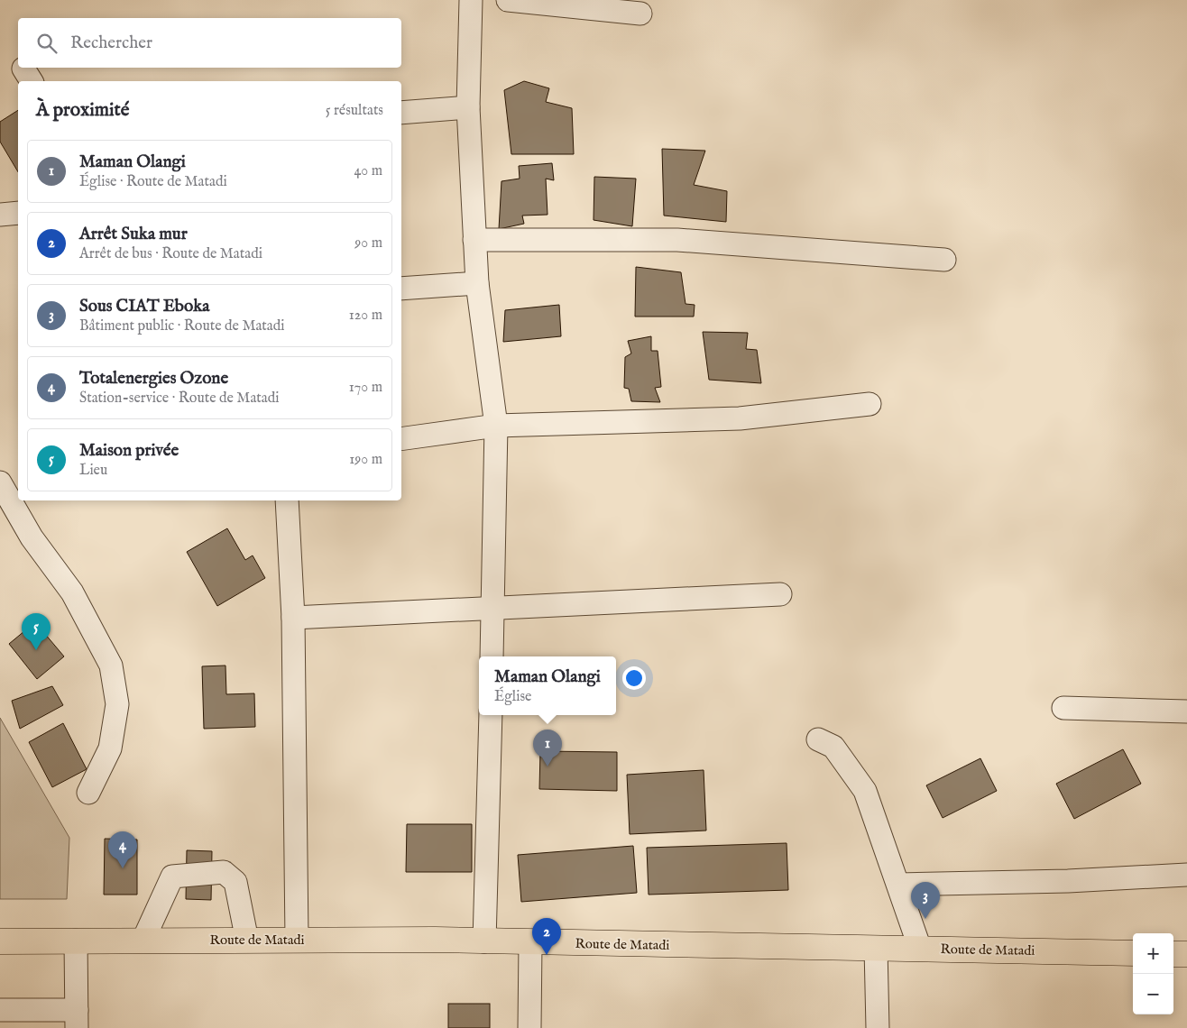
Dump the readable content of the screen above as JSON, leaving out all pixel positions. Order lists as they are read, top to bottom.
{
  "streets": {
    "main road": ["Route de Matadi"]
  },
  "page": {
    "search": "Rechercher",
    "heading": ["À proximité", "5 résultats"],
    "list": [
      {
        "mark": "1",
        "name": "Maman Olangi",
        "note": "Église · Route de Matadi",
        "value": "40 m"
      },
      {
        "mark": "2",
        "name": "Arrêt Suka mur",
        "note": "Arrêt de bus · Route de Matadi",
        "value": "90 m"
      },
      {
        "mark": "3",
        "name": "Sous CIAT Eboka",
        "note": "Bâtiment public · Route de Matadi",
        "value": "120 m"
      },
      {
        "mark": "4",
        "name": "Totalenergies Ozone",
        "note": "Station-service · Route de Matadi",
        "value": "170 m"
      },
      {
        "mark": "5",
        "name": "Maison privée",
        "note": "Lieu",
        "value": "190 m"
      }
    ],
    "pins": [
      "5",
      "1",
      "4",
      "3",
      "2"
    ],
    "popup": ["Maman Olangi", "Église"],
    "map_buttons": ["+", "−"]
  }
}
